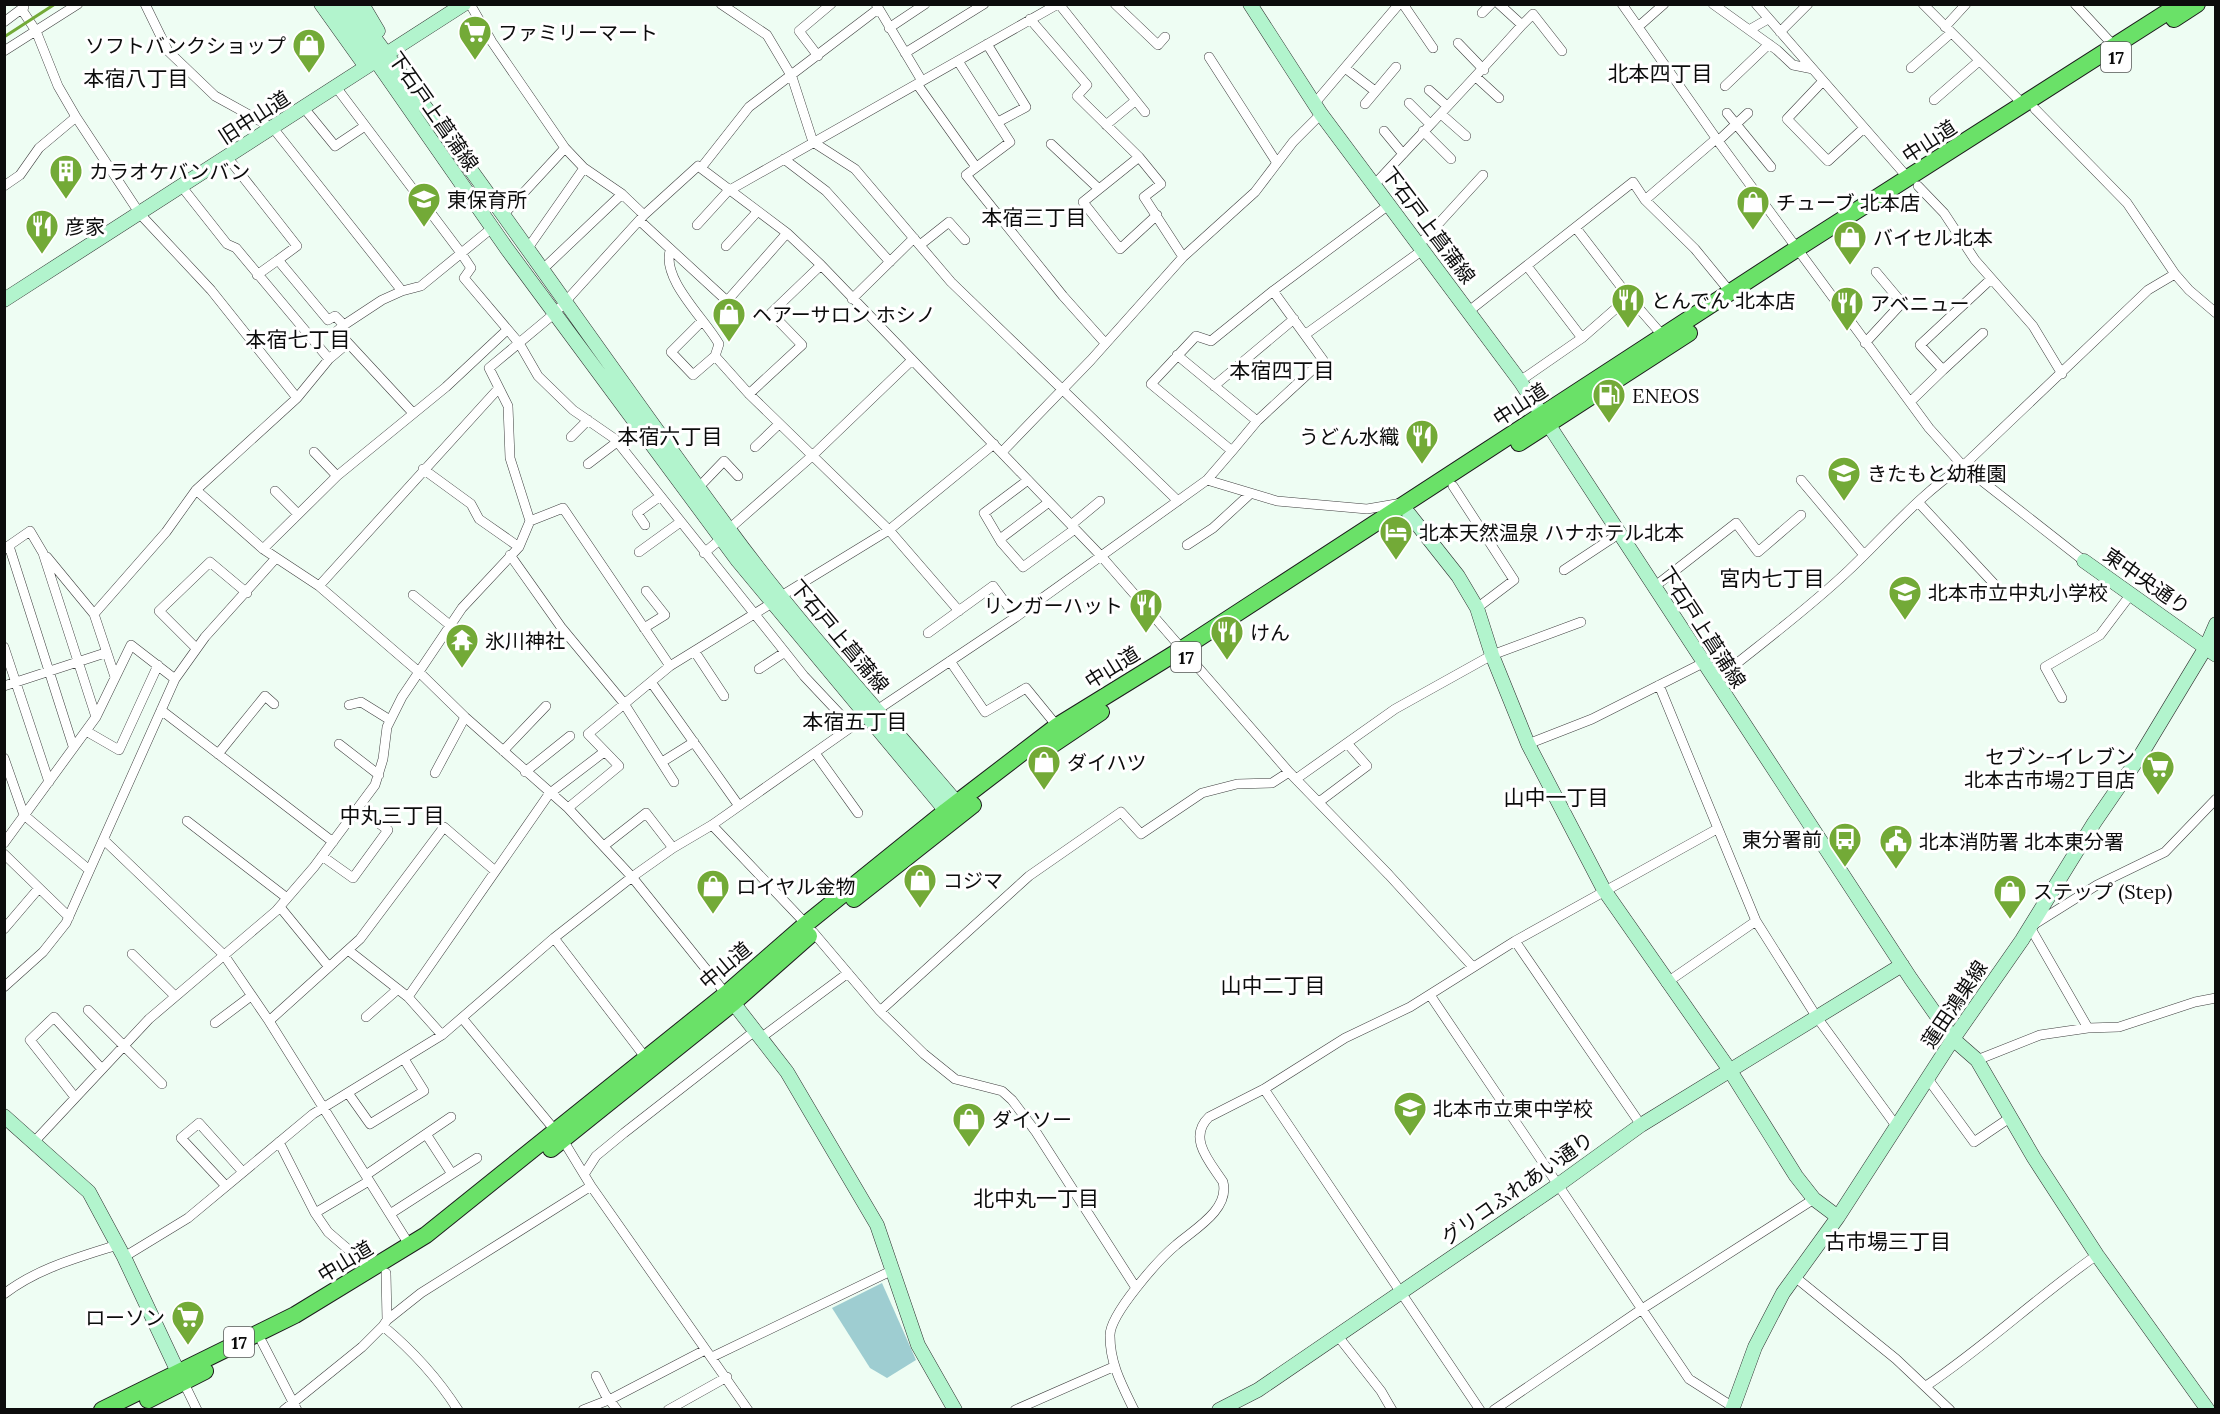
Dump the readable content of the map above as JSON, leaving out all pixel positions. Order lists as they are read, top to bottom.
{
  "streets": {
    "highway": ["17", "中山道"],
    "main road": [
      "下石戸上菖蒲線",
      "旧中山道",
      "東中央通り",
      "蓮田鴻巣線",
      "グリコふれあい通り"
    ]
  },
  "crossings": [
    ["下石戸上菖蒲線", "旧中山道"],
    ["下石戸上菖蒲線", "中山道"],
    ["下石戸上菖蒲線", "蓮田鴻巣線"],
    ["下石戸上菖蒲線", "グリコふれあい通り"],
    ["東中央通り", "蓮田鴻巣線"]
  ],
  "districts": [
    "北本四丁目",
    "本宿八丁目",
    "本宿三丁目",
    "本宿七丁目",
    "本宿四丁目",
    "本宿六丁目",
    "宮内七丁目",
    "本宿五丁目",
    "山中一丁目",
    "中丸三丁目",
    "山中二丁目",
    "北中丸一丁目",
    "古市場三丁目"
  ],
  "places": {
    "supermarket": ["ファミリーマート", "セブン-イレブン 北本古市場2丁目店", "ローソン"],
    "shop": [
      "ソフトバンクショップ",
      "チューブ 北本店",
      "バイセル北本",
      "ヘアーサロン ホシノ",
      "ダイハツ",
      "コジマ",
      "ロイヤル金物",
      "ステップ (Step)",
      "ダイソー"
    ],
    "building": ["カラオケバンバン"],
    "school or university": [
      "東保育所",
      "きたもと幼稚園",
      "北本市立中丸小学校",
      "北本市立東中学校"
    ],
    "restaurant": [
      "彦家",
      "とんでん 北本店",
      "アベニュー",
      "うどん水織",
      "リンガーハット",
      "けん"
    ],
    "fuel station": ["ENEOS"],
    "hotel": ["北本天然温泉 ハナホテル北本"],
    "temple": ["氷川神社"],
    "bus stop": ["東分署前"],
    "public building": ["北本消防署 北本東分署"]
  }
}
